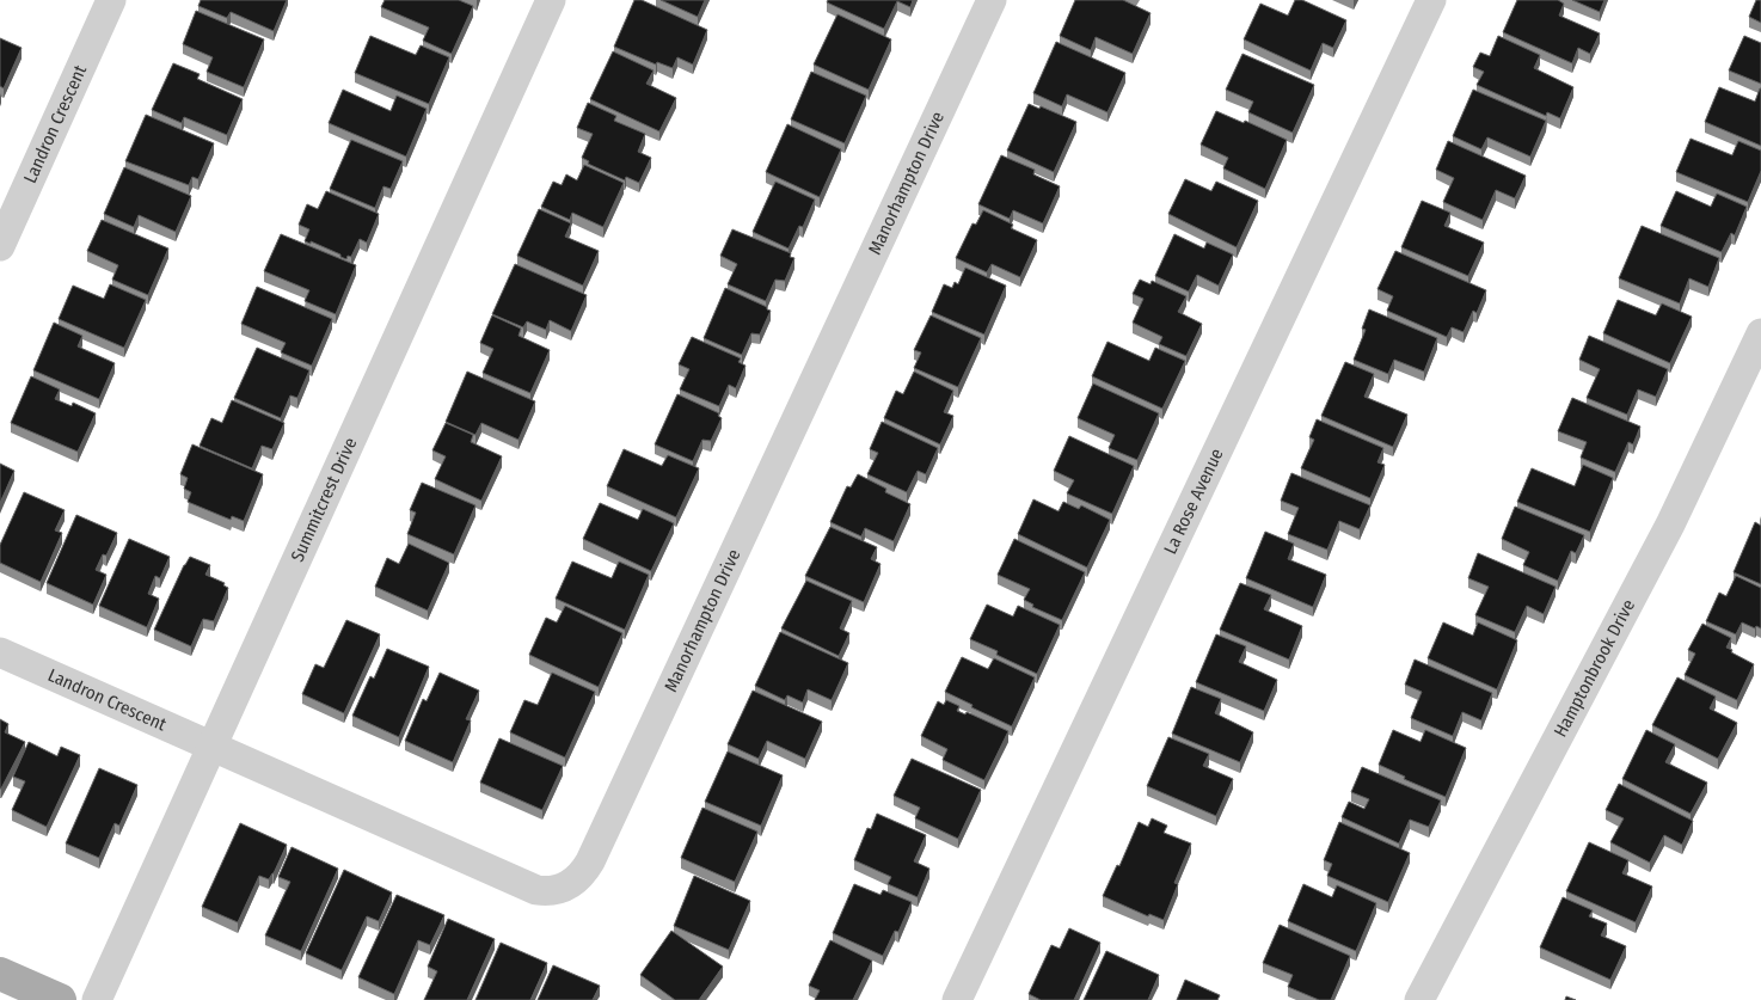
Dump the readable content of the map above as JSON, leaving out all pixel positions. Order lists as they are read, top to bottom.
{
  "streets": {
    "street": [
      "Landron Crescent",
      "Manorhampton Drive",
      "La Rose Avenue",
      "Summitcrest Drive",
      "Hamptonbrook Drive"
    ]
  },
  "crossings": [
    ["Landron Crescent", "Manorhampton Drive"],
    ["Landron Crescent", "Summitcrest Drive"],
    ["Manorhampton Drive", "Summitcrest Drive"]
  ]
}
